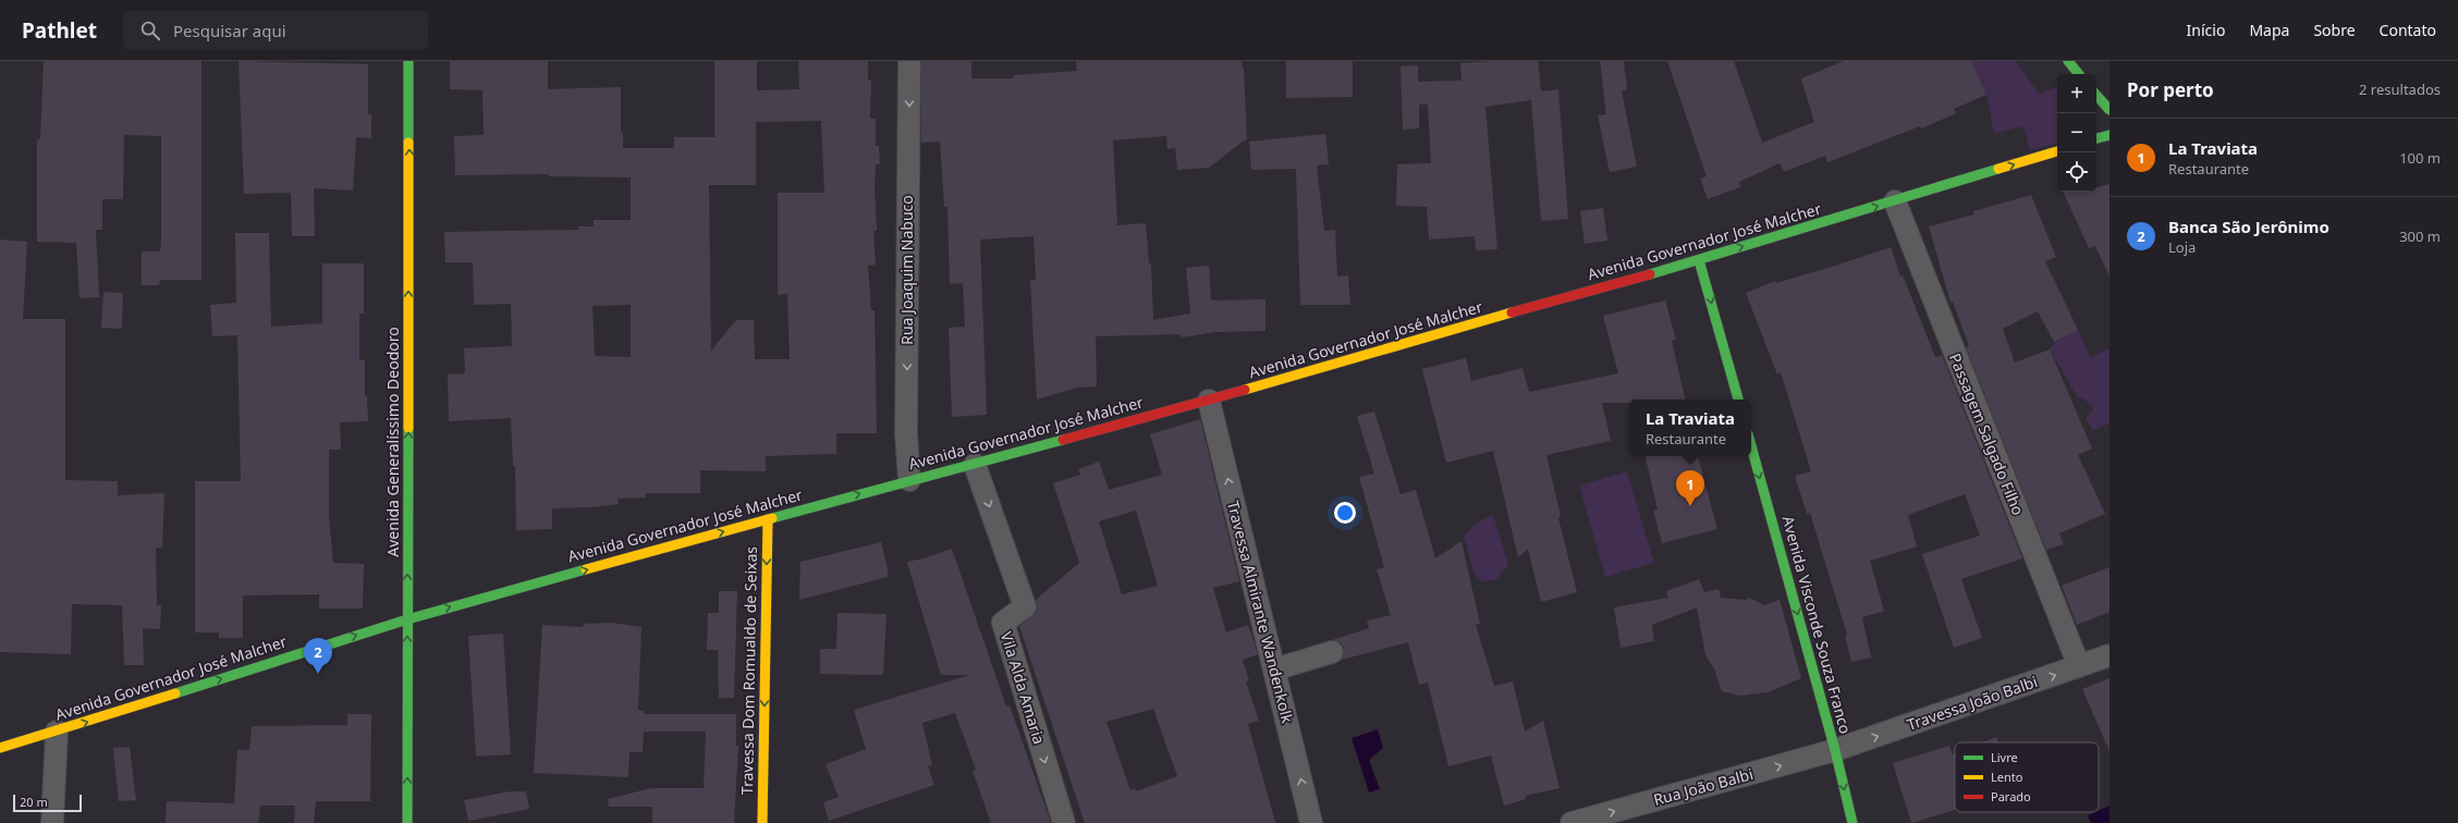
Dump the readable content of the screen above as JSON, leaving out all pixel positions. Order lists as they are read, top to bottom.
{
  "streets": {
    "main road": [
      "Avenida Governador José Malcher",
      "Avenida Generalíssimo Deodoro",
      "Avenida Visconde Souza Franco",
      "Travessa Dom Romualdo de Seixas"
    ],
    "street": [
      "Rua Joaquim Nabuco",
      "Passagem Salgado Filho",
      "Travessa Almirante Wandenkolk",
      "Vila Alda Amaria",
      "Travessa João Balbi",
      "Rua João Balbi"
    ]
  },
  "crossings": [
    ["Avenida Governador José Malcher", "Rua Joaquim Nabuco"],
    ["Avenida Governador José Malcher", "Passagem Salgado Filho"],
    ["Avenida Governador José Malcher", "Avenida Generalíssimo Deodoro"],
    ["Avenida Governador José Malcher", "Travessa Almirante Wandenkolk"],
    ["Avenida Governador José Malcher", "Travessa Dom Romualdo de Seixas"],
    ["Avenida Governador José Malcher", "Vila Alda Amaria"],
    ["Passagem Salgado Filho", "Travessa João Balbi"],
    ["Avenida Visconde Souza Franco", "Travessa João Balbi"],
    ["Avenida Visconde Souza Franco", "Rua João Balbi"],
    ["Travessa João Balbi", "Rua João Balbi"]
  ],
  "one_way": [
    "Avenida Governador José Malcher",
    "Rua Joaquim Nabuco",
    "Avenida Generalíssimo Deodoro",
    "Travessa Almirante Wandenkolk",
    "Avenida Visconde Souza Franco",
    "Travessa Dom Romualdo de Seixas",
    "Vila Alda Amaria",
    "Travessa João Balbi",
    "Rua João Balbi"
  ],
  "legend": ["Livre", "Lento", "Parado"],
  "scale_bar": "20 m",
  "page": {
    "header": "Pathlet",
    "search": "Pesquisar aqui",
    "nav": [
      "Início",
      "Mapa",
      "Sobre",
      "Contato"
    ],
    "heading": ["Por perto", "2 resultados"],
    "map_buttons": ["+", "−"],
    "list": [
      {
        "mark": "1",
        "name": "La Traviata",
        "note": "Restaurante",
        "value": "100 m"
      },
      {
        "mark": "2",
        "name": "Banca São Jerônimo",
        "note": "Loja",
        "value": "300 m"
      }
    ],
    "popup": ["La Traviata", "Restaurante"],
    "pins": ["1", "2"],
    "scale": "20 m"
  }
}
